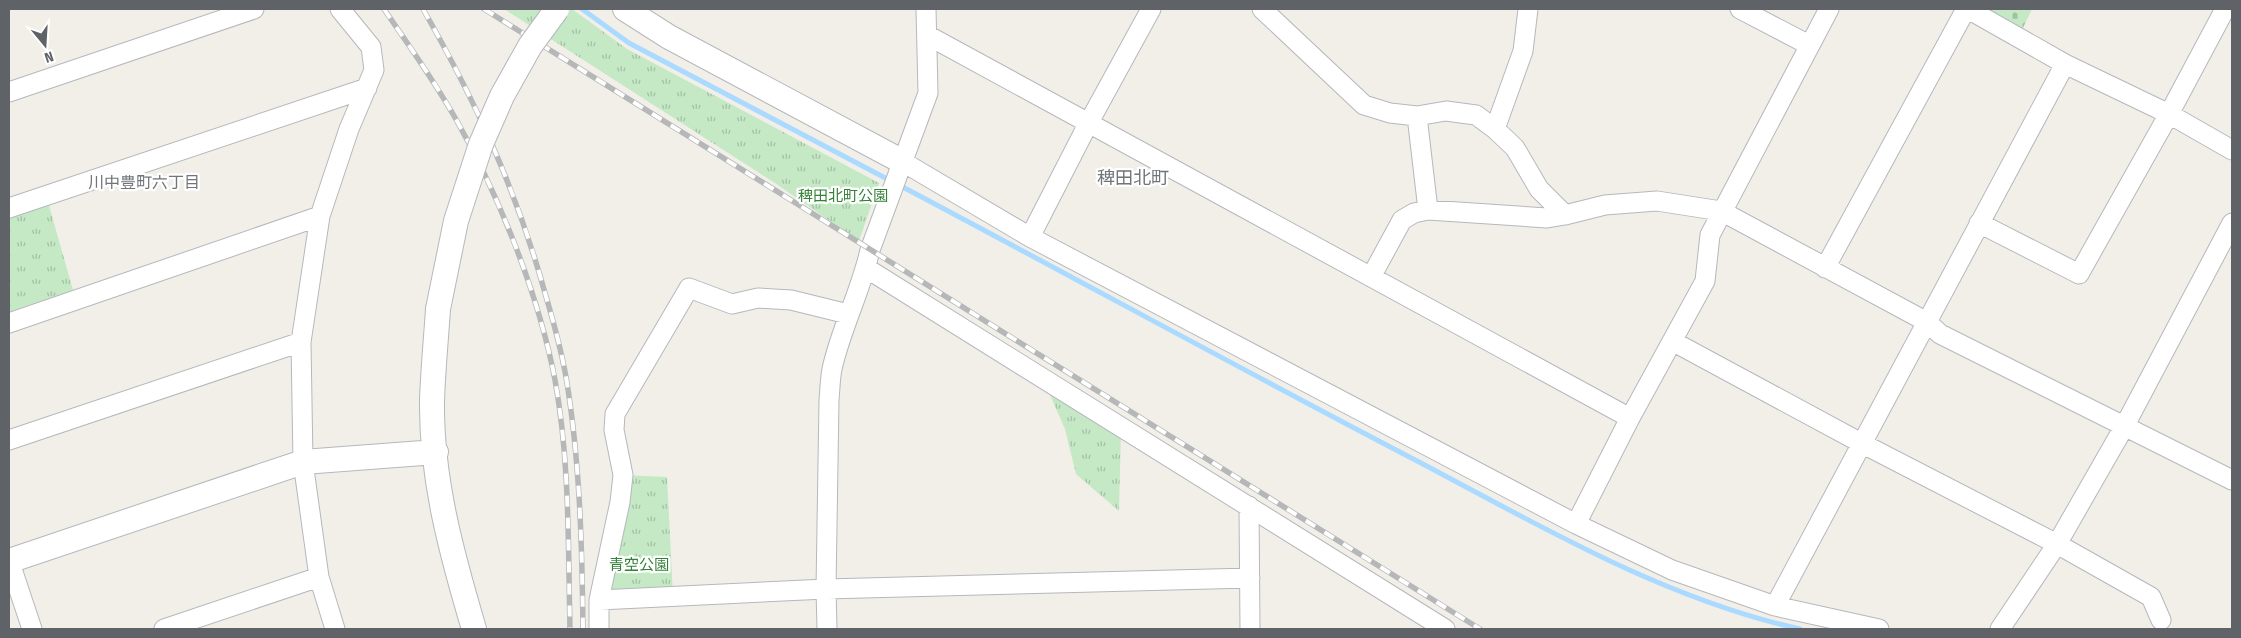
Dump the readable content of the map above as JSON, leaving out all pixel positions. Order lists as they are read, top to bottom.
{
  "districts": ["稗田北町", "川中豊町六丁目"],
  "parks": ["稗田北町公園", "青空公園"],
  "north": "bottom"
}
